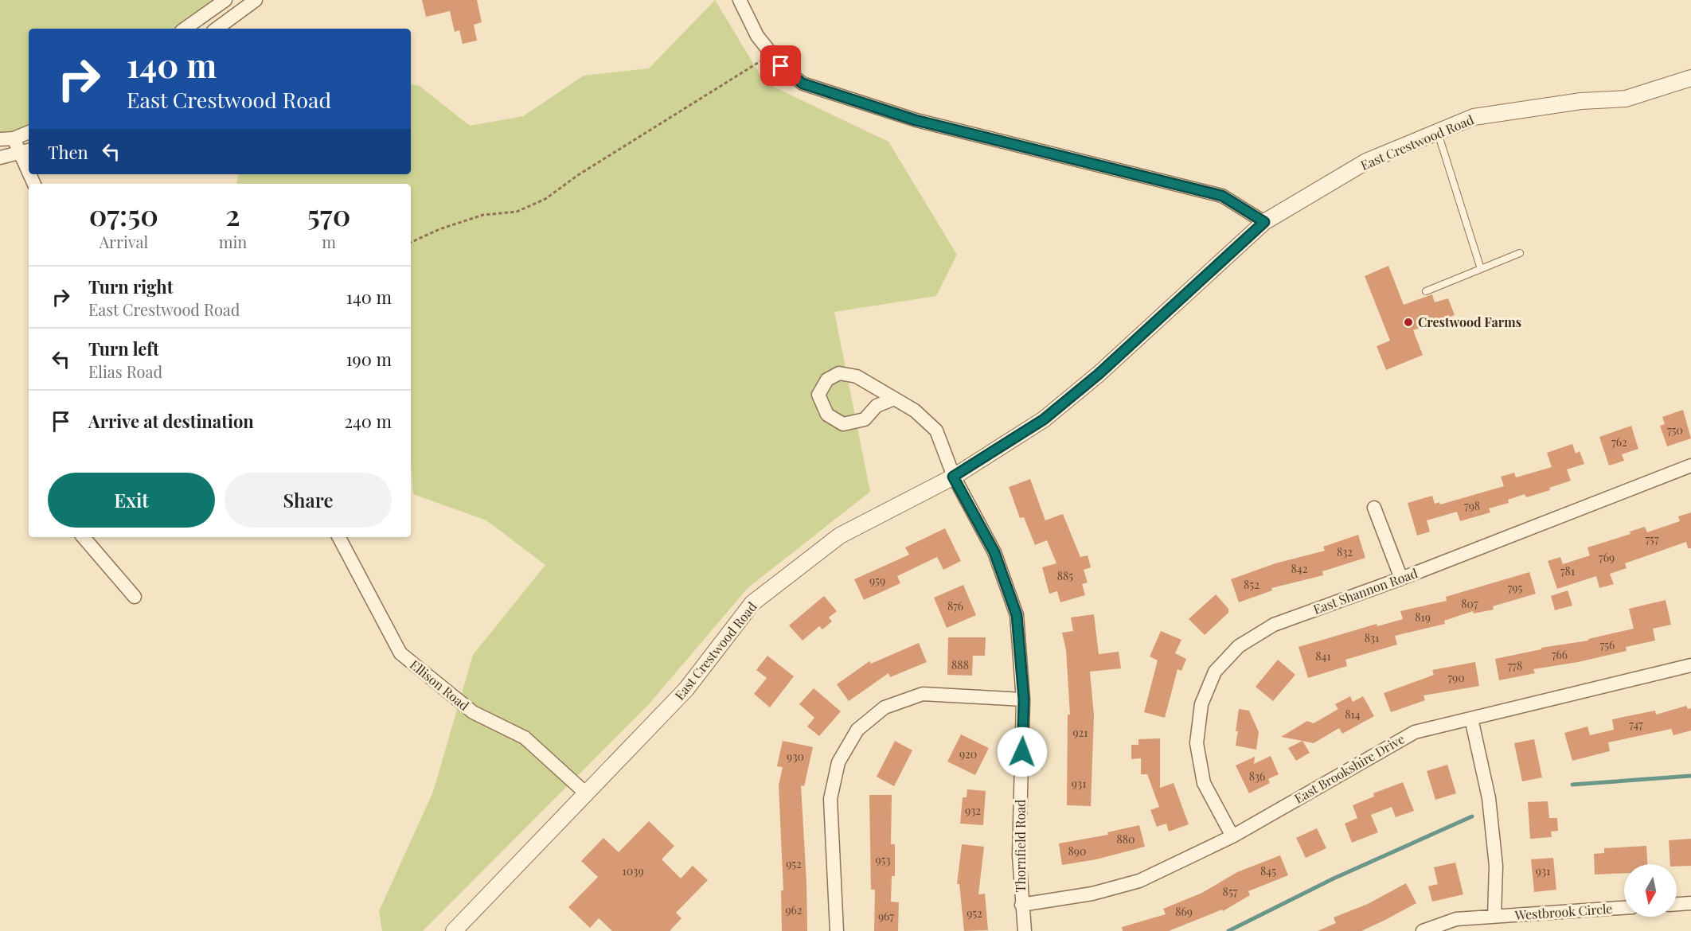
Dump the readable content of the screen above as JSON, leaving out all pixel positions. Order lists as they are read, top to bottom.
{
  "streets": {
    "street": [
      "East Crestwood Road",
      "East Shannon Road",
      "Ellison Road",
      "East Brookshire Drive",
      "Thornfield Road",
      "Westbrook Circle"
    ]
  },
  "crossings": [
    ["East Crestwood Road", "Ellison Road"],
    ["East Crestwood Road", "Thornfield Road"],
    ["East Shannon Road", "East Brookshire Drive"],
    ["East Brookshire Drive", "Thornfield Road"]
  ],
  "places": ["Crestwood Farms"],
  "house_numbers": [
    "750",
    "762",
    "798",
    "757",
    "832",
    "769",
    "842",
    "781",
    "885",
    "959",
    "852",
    "795",
    "807",
    "876",
    "819",
    "831",
    "756",
    "766",
    "841",
    "888",
    "778",
    "790",
    "814",
    "747",
    "921",
    "920",
    "930",
    "836",
    "931",
    "932",
    "880",
    "890",
    "953",
    "952",
    "1039",
    "845",
    "931",
    "857",
    "962",
    "869",
    "952",
    "967"
  ],
  "north": "bottom",
  "page": {
    "turn": ["140 m", "East Crestwood Road"],
    "then": "Then",
    "eta": [
      "07:50",
      "Arrival",
      "2",
      "min",
      "570",
      "m"
    ],
    "list": [
      {
        "name": "Turn right",
        "note": "East Crestwood Road",
        "value": "140 m"
      },
      {
        "name": "Turn left",
        "note": "Elias Road",
        "value": "190 m"
      },
      {
        "name": "Arrive at destination",
        "value": "240 m"
      }
    ],
    "buttons": ["Exit", "Share"]
  }
}
